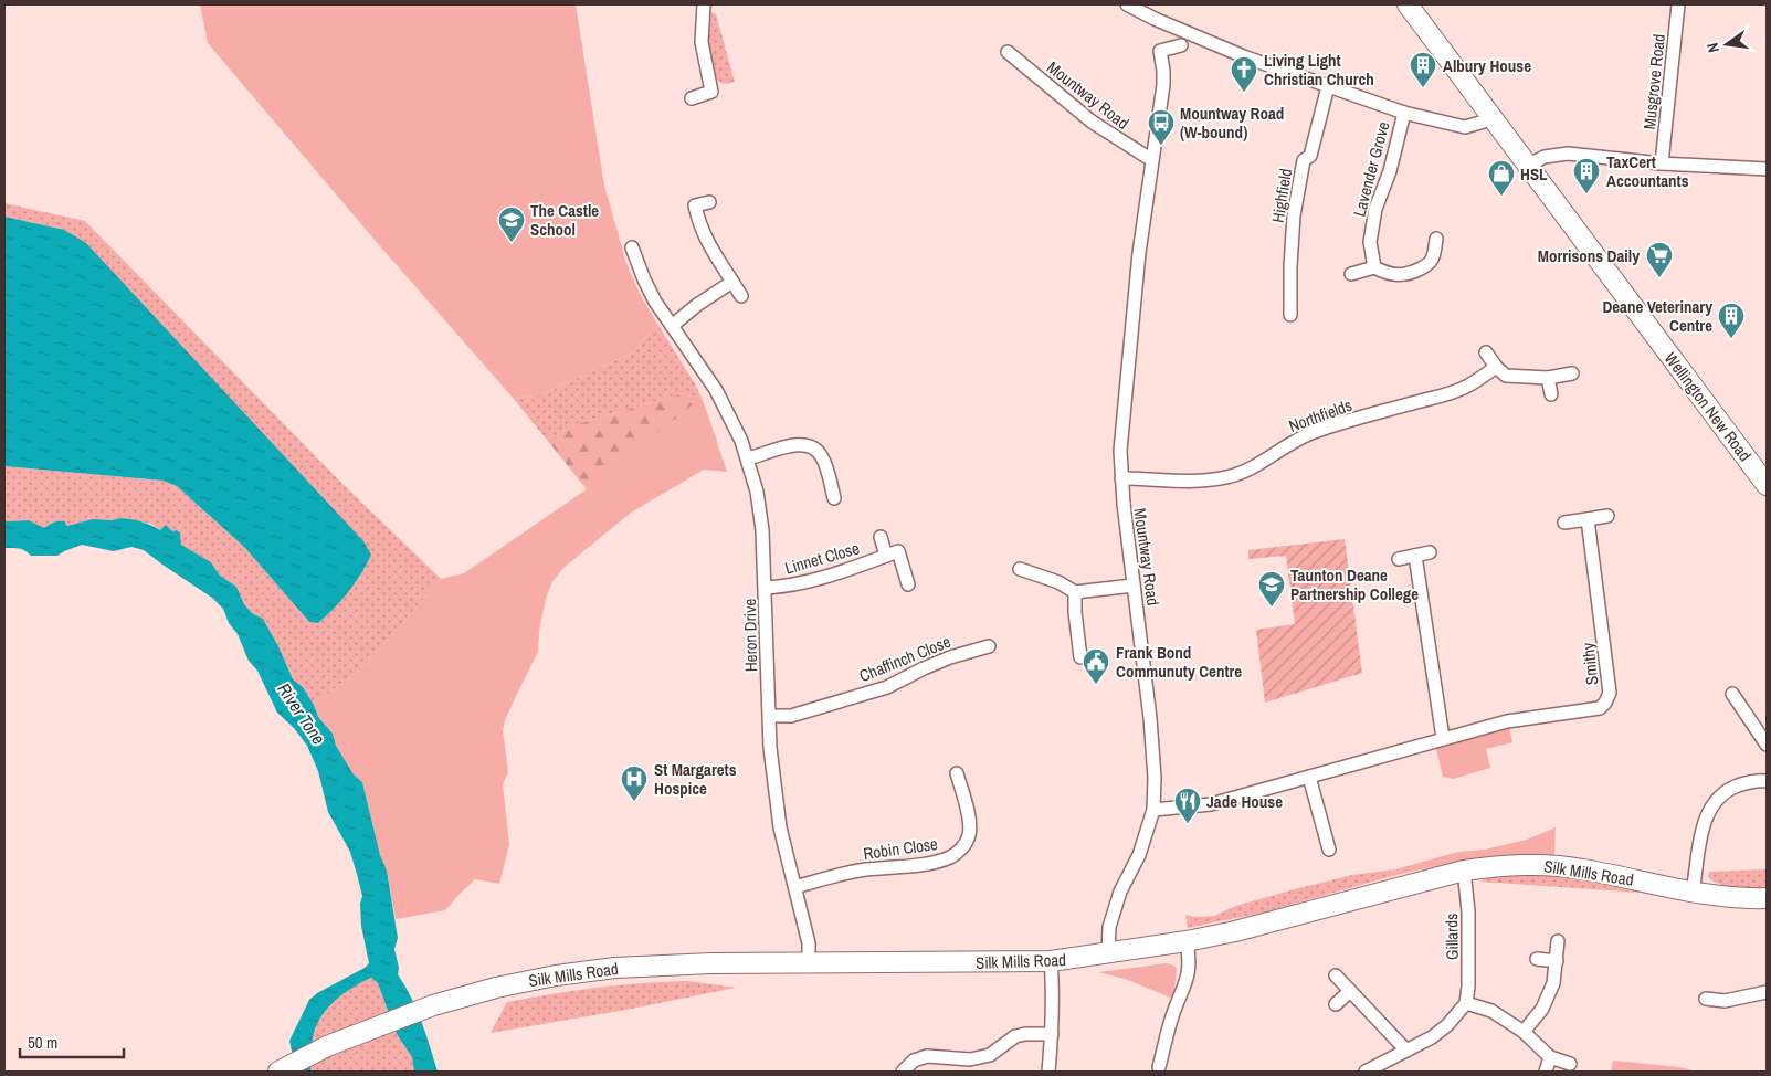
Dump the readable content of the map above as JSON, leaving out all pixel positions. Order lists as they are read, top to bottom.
{
  "streets": {
    "main road": ["Wellington New Road", "Silk Mills Road"],
    "street": [
      "Musgrove Road",
      "Mountway Road",
      "Lavender Grove",
      "Highfield",
      "Northfields",
      "Linnet Close",
      "Heron Drive",
      "Chaffinch Close",
      "Smithy",
      "Robin Close",
      "Gillards"
    ]
  },
  "crossings": [
    ["Mountway Road", "Northfields"],
    ["Mountway Road", "Smithy"],
    ["Mountway Road", "Silk Mills Road"],
    ["Linnet Close", "Heron Drive"],
    ["Heron Drive", "Chaffinch Close"],
    ["Heron Drive", "Robin Close"],
    ["Heron Drive", "Silk Mills Road"],
    ["Silk Mills Road", "Gillards"]
  ],
  "water": ["River Tone"],
  "places": {
    "building": ["Albury House", "TaxCert Accountants", "Deane Veterinary Centre"],
    "church": ["Living Light Christian Church"],
    "bus stop": ["Mountway Road (W-bound)"],
    "shop": ["HSL"],
    "school or university": ["The Castle School", "Taunton Deane Partnership College"],
    "supermarket": ["Morrisons Daily"],
    "public building": ["Frank Bond Communuty Centre"],
    "hospital": ["St Margarets Hospice"],
    "restaurant": ["Jade House"]
  },
  "scale_bar": "50 m",
  "north": "left"
}
